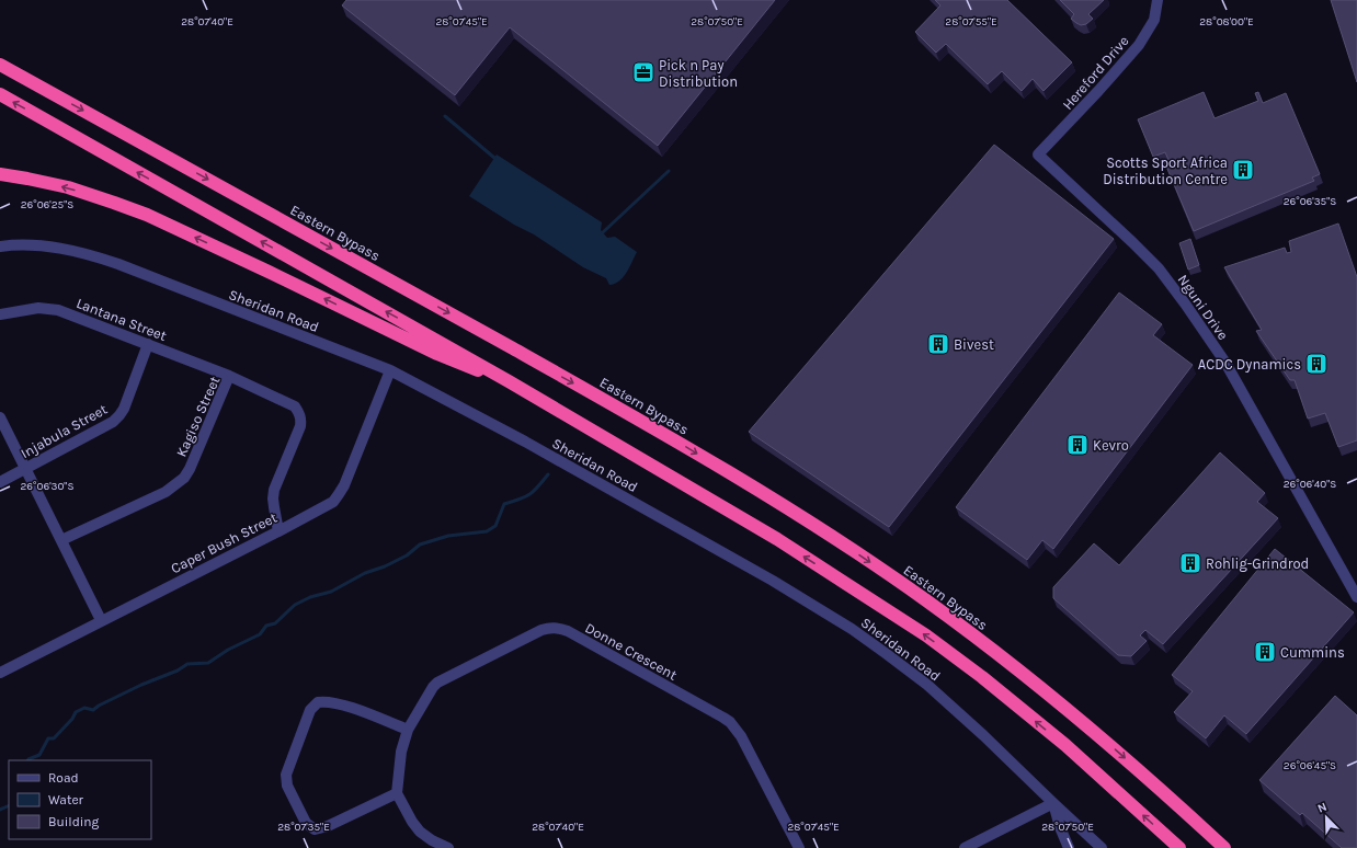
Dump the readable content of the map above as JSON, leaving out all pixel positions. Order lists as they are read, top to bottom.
{
  "streets": {
    "highway": ["Eastern Bypass"],
    "street": [
      "Hereford Drive",
      "Nguni Drive",
      "Sheridan Road",
      "Lantana Street",
      "Kagiso Street",
      "Injabula Street",
      "Caper Bush Street",
      "Donne Crescent"
    ]
  },
  "crossings": [
    ["Hereford Drive", "Nguni Drive"],
    ["Sheridan Road", "Caper Bush Street"],
    ["Lantana Street", "Kagiso Street"],
    ["Lantana Street", "Injabula Street"],
    ["Kagiso Street", "Caper Bush Street"]
  ],
  "places": {
    "office": ["Pick n Pay Distribution"],
    "building": [
      "Scotts Sport Africa Distribution Centre",
      "Bivest",
      "ACDC Dynamics",
      "Kevro",
      "Rohlig-Grindrod",
      "Cummins"
    ]
  },
  "legend": ["Road", "Water", "Building"],
  "north": "top left",
  "coordinates": [
    "28°07'40\"E",
    "28°07'45\"E",
    "28°07'50\"E",
    "28°07'55\"E",
    "28°08'00\"E",
    "26°06'35\"S",
    "26°06'25\"S",
    "26°06'40\"S",
    "26°06'30\"S",
    "26°06'45\"S",
    "28°07'35\"E"
  ]
}
